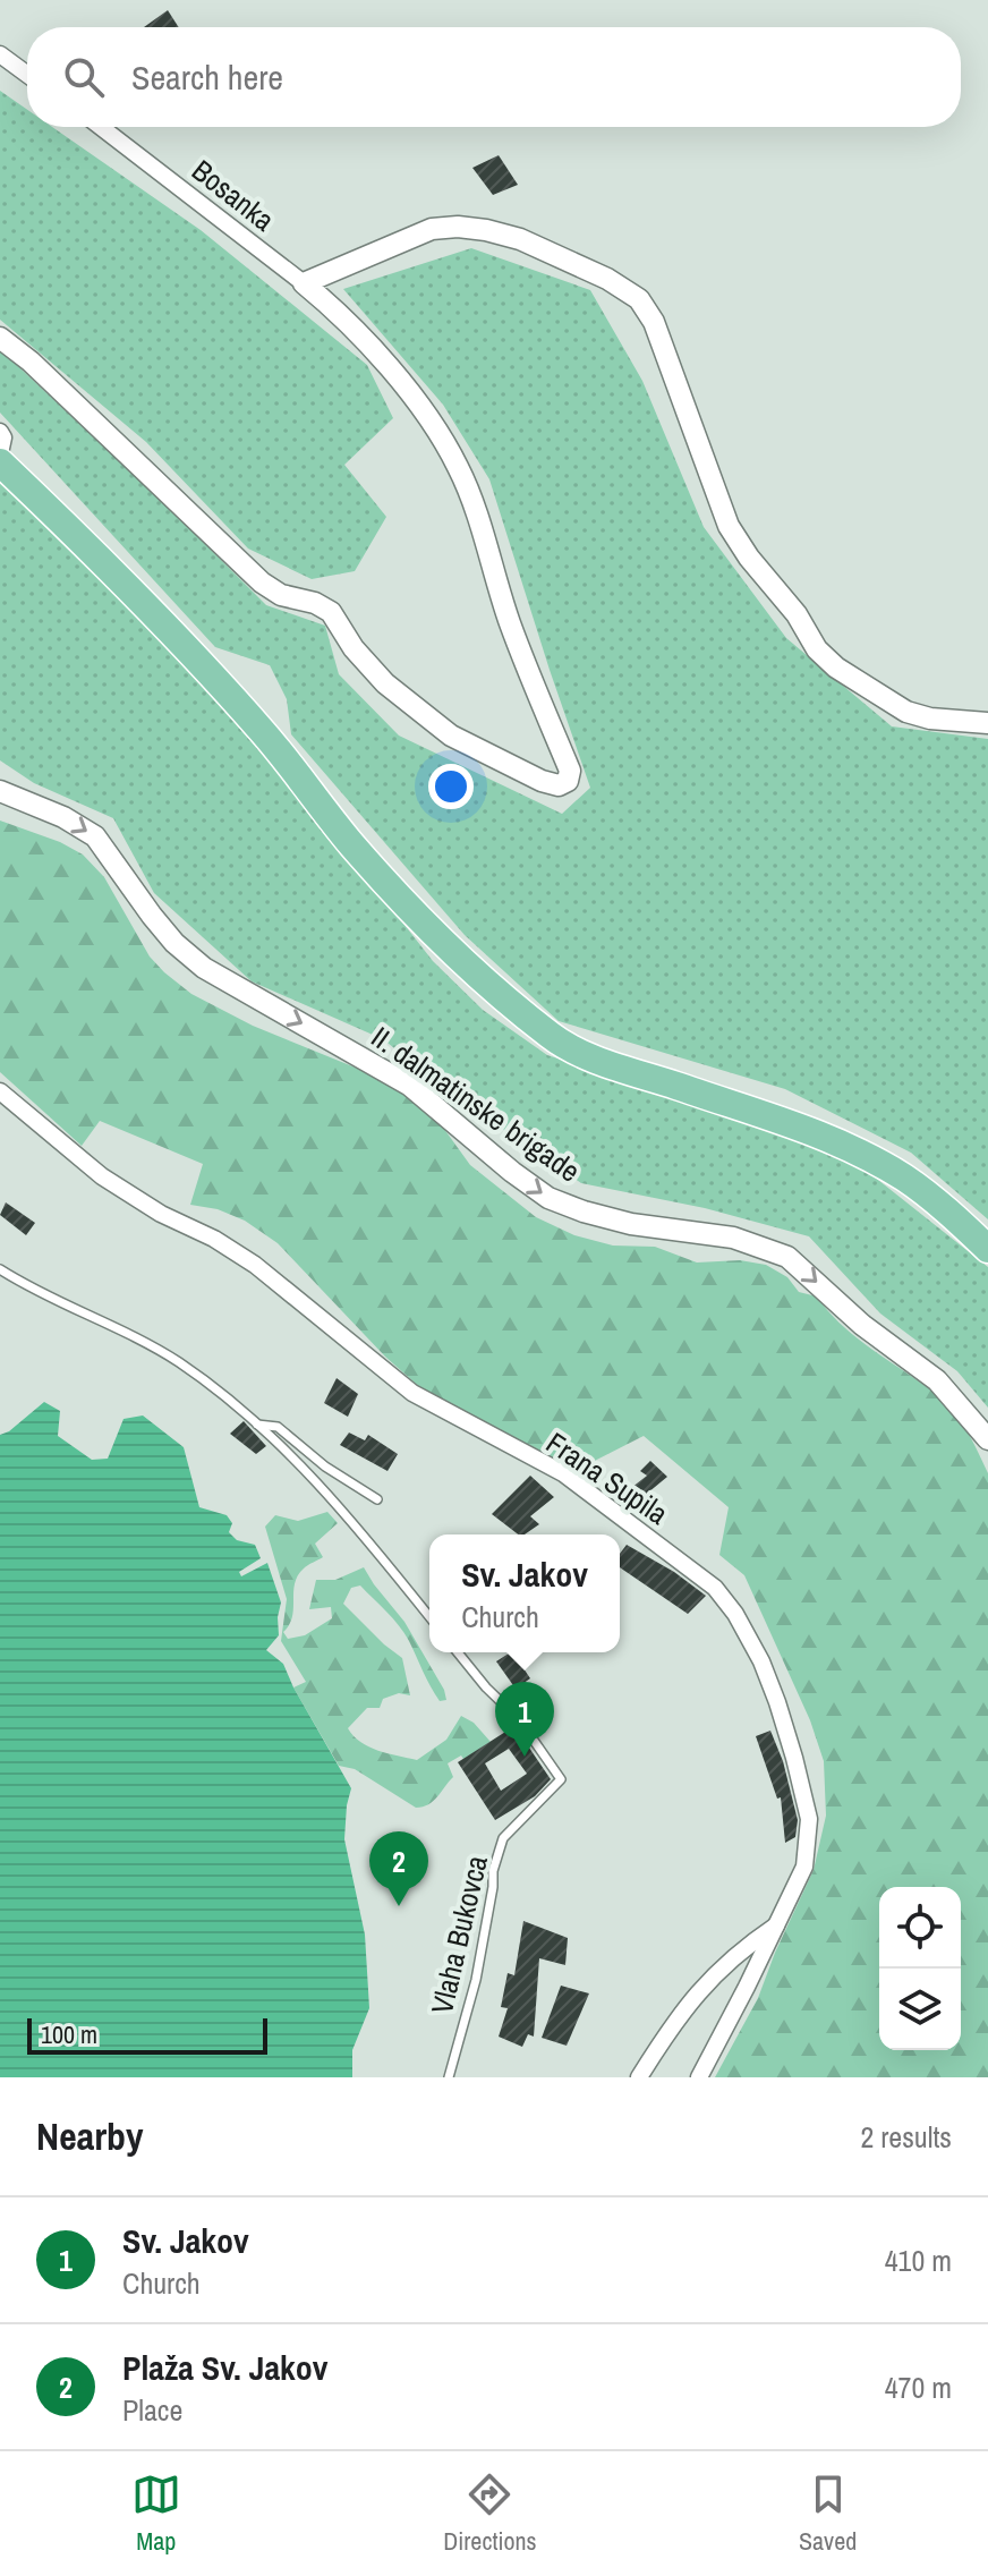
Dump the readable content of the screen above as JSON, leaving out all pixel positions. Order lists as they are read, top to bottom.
{
  "streets": {
    "street": ["Bosanka", "II. dalmatinske brigade", "Frana Supila"],
    "lane": ["Vlaha Bukovca"]
  },
  "one_way": ["II. dalmatinske brigade"],
  "scale_bar": "100 m",
  "page": {
    "search": "Search here",
    "popup": ["Sv. Jakov", "Church"],
    "pins": ["1", "2"],
    "scale": "100 m",
    "heading": ["Nearby", "2 results"],
    "list": [
      {
        "mark": "1",
        "name": "Sv. Jakov",
        "note": "Church",
        "value": "410 m"
      },
      {
        "mark": "2",
        "name": "Plaža Sv. Jakov",
        "note": "Place",
        "value": "470 m"
      }
    ],
    "nav": ["Map", "Directions", "Saved"]
  }
}
